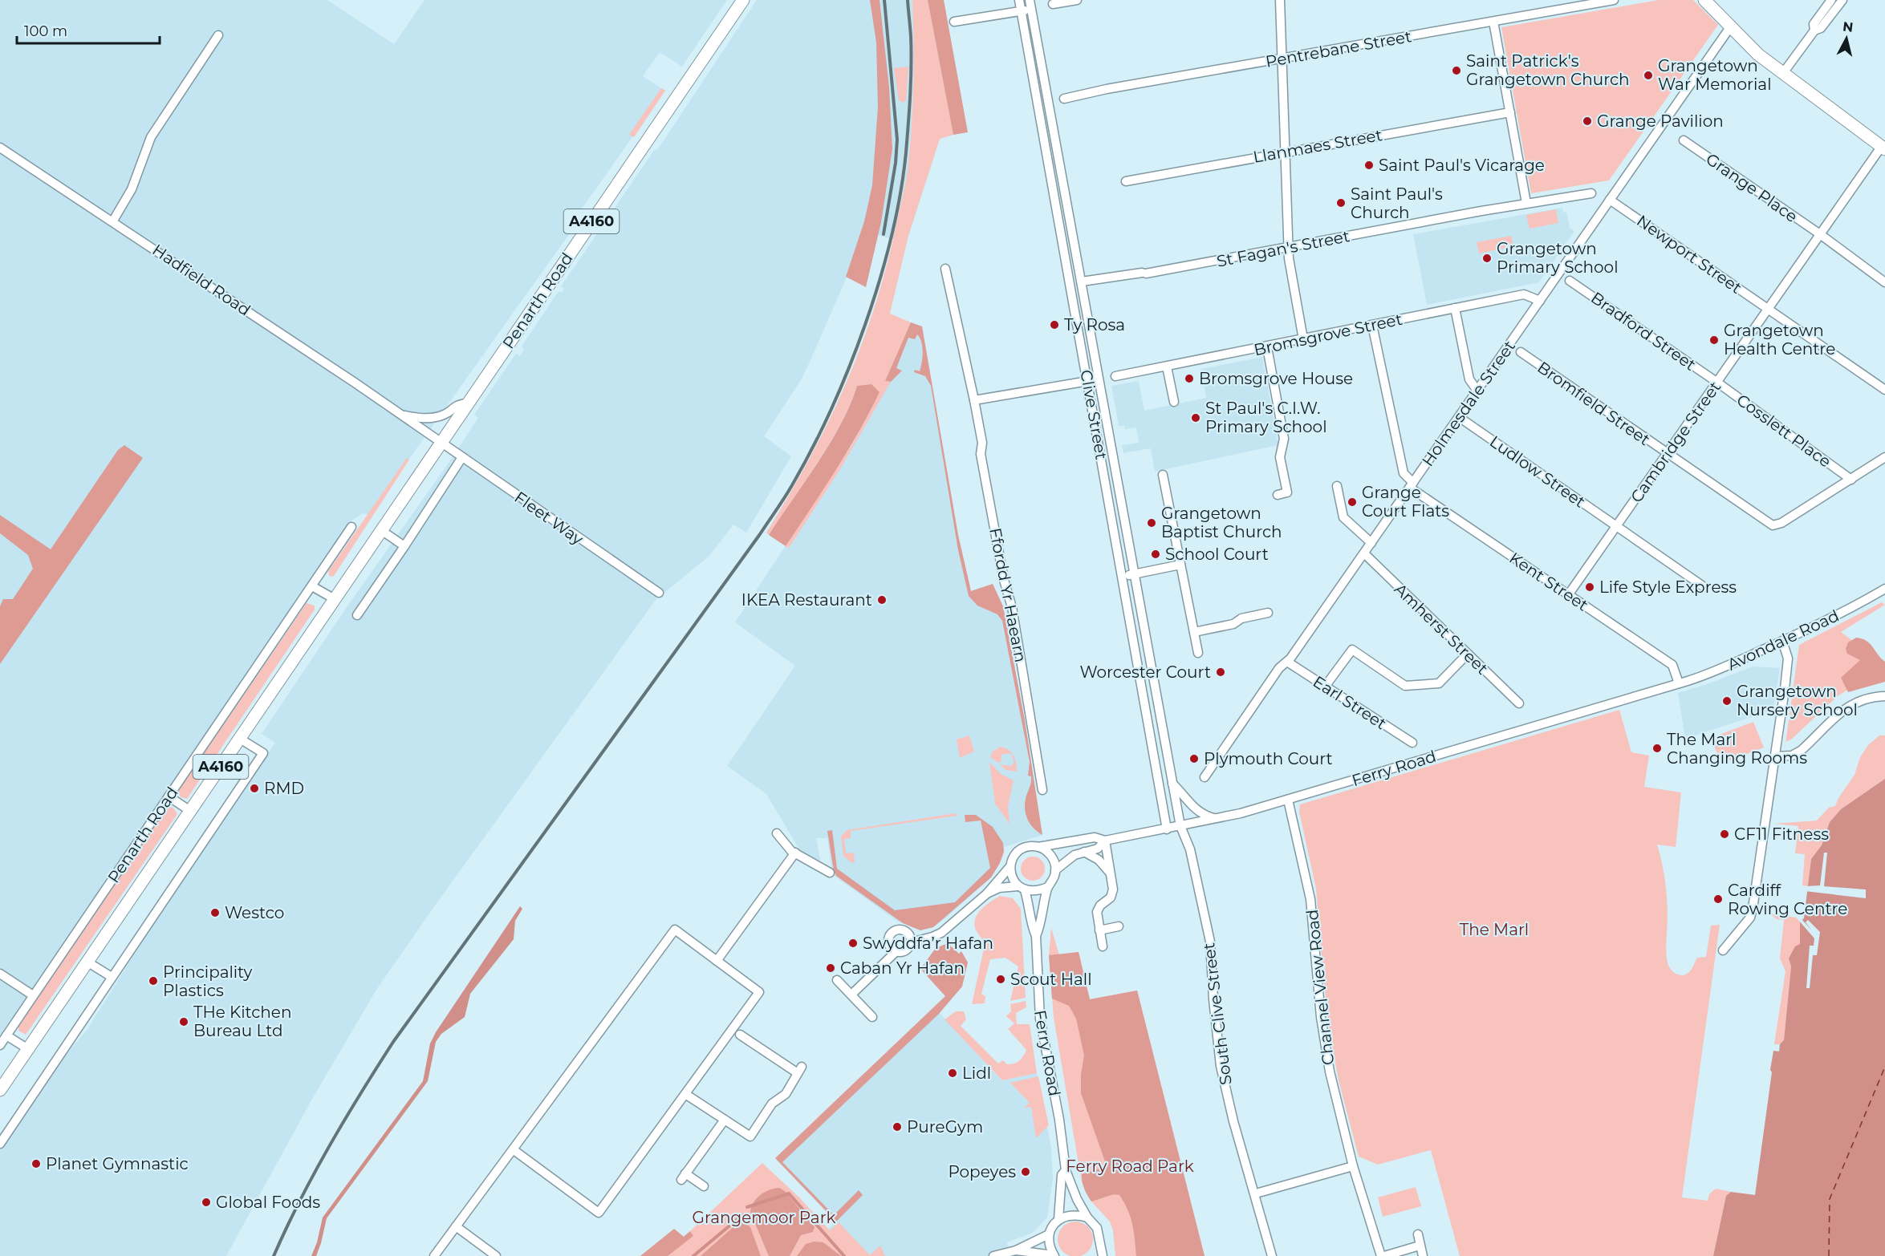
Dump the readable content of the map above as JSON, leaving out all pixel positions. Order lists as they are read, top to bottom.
{
  "streets": {
    "main road": ["A4160", "Penarth Road"],
    "street": [
      "Pentrebane Street",
      "Llanmaes Street",
      "Grange Place",
      "St Fagan's Street",
      "Newport Street",
      "Hadfield Road",
      "Bradford Street",
      "Bromsgrove Street",
      "Holmesdale Street",
      "Bromfield Street",
      "Clive Street",
      "Cosslett Place",
      "Cambridge Street",
      "Ludlow Street",
      "Fleet Way",
      "Kent Street",
      "Ffordd Yr Haearn",
      "Amherst Street",
      "Avondale Road",
      "Earl Street",
      "Ferry Road",
      "Channel View Road",
      "South Clive Street"
    ]
  },
  "crossings": [
    ["Grange Place", "Cambridge Street"],
    ["St Fagan's Street", "Clive Street"],
    ["Newport Street", "Holmesdale Street"],
    ["Newport Street", "Cambridge Street"],
    ["Hadfield Road", "Penarth Road"],
    ["Hadfield Road", "Fleet Way"],
    ["Penarth Road", "Fleet Way"],
    ["Bradford Street", "Cosslett Place"],
    ["Bradford Street", "Cambridge Street"],
    ["Bromsgrove Street", "Holmesdale Street"],
    ["Holmesdale Street", "Ludlow Street"],
    ["Holmesdale Street", "Kent Street"],
    ["Holmesdale Street", "Amherst Street"],
    ["Holmesdale Street", "Earl Street"],
    ["Bromfield Street", "Cosslett Place"],
    ["Bromfield Street", "Cambridge Street"],
    ["Clive Street", "Ferry Road"],
    ["Clive Street", "South Clive Street"],
    ["Cosslett Place", "Cambridge Street"],
    ["Cambridge Street", "Ludlow Street"],
    ["Cambridge Street", "Kent Street"],
    ["Kent Street", "Avondale Road"],
    ["Kent Street", "Ferry Road"],
    ["Avondale Road", "Ferry Road"],
    ["Ferry Road", "Channel View Road"],
    ["Ferry Road", "South Clive Street"]
  ],
  "parks": ["The Marl", "Ferry Road Park", "Grangemoor Park"],
  "places": [
    "Saint Patrick's Grangetown Church",
    "Grangetown War Memorial",
    "Grange Pavilion",
    "Saint Paul's Vicarage",
    "Saint Paul's Church",
    "Grangetown Primary School",
    "Ty Rosa",
    "Grangetown Health Centre",
    "Bromsgrove House",
    "St Paul's C.I.W. Primary School",
    "Grange Court Flats",
    "Grangetown Baptist Church",
    "School Court",
    "Life Style Express",
    "IKEA Restaurant",
    "Worcester Court",
    "Grangetown Nursery School",
    "The Marl Changing Rooms",
    "Plymouth Court",
    "RMD",
    "CF11 Fitness",
    "Cardiff Rowing Centre",
    "Westco",
    "Swyddfa’r Hafan",
    "Caban Yr Hafan",
    "Scout Hall",
    "Principality Plastics",
    "THe Kitchen Bureau Ltd",
    "Lidl",
    "PureGym",
    "Planet Gymnastic",
    "Popeyes",
    "Global Foods"
  ],
  "scale_bar": "100 m",
  "north": "top"
}
